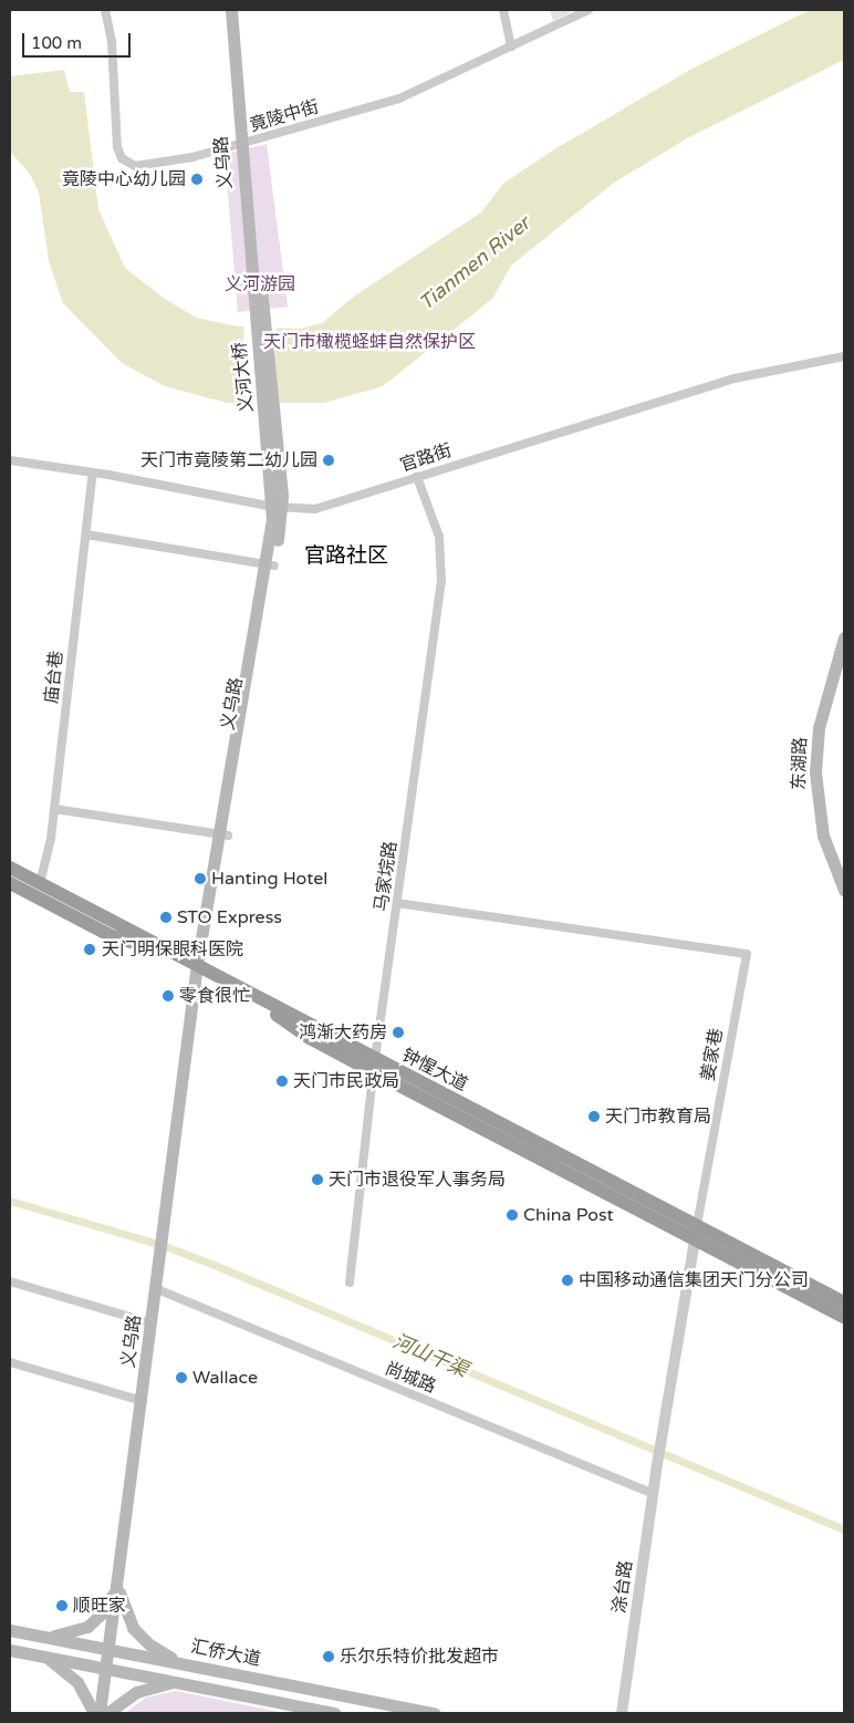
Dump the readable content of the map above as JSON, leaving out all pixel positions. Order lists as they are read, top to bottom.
{
  "streets": {
    "highway": ["钟惺大道"],
    "main road": [
      "义乌路",
      "义河大桥",
      "东湖路",
      "汇侨大道"
    ],
    "street": [
      "竟陵中街",
      "官路街",
      "庙台巷",
      "马家垸路",
      "姜家巷",
      "尚城路",
      "涂台路"
    ]
  },
  "crossings": [
    ["竟陵中街", "义乌路"],
    ["义乌路", "义河大桥"],
    ["义乌路", "官路街"],
    ["义乌路", "钟惺大道"],
    ["义乌路", "尚城路"],
    ["义乌路", "汇侨大道"],
    ["官路街", "庙台巷"],
    ["官路街", "马家垸路"],
    ["庙台巷", "钟惺大道"],
    ["马家垸路", "姜家巷"],
    ["马家垸路", "钟惺大道"],
    ["姜家巷", "钟惺大道"],
    ["姜家巷", "涂台路"],
    ["钟惺大道", "涂台路"],
    ["尚城路", "涂台路"]
  ],
  "districts": ["官路社区"],
  "water": ["Tianmen River", "河山干渠"],
  "parks": ["义河游园", "天门市橄榄蛏蚌自然保护区"],
  "places": [
    "竟陵中心幼儿园",
    "天门市竟陵第二幼儿园",
    "Hanting Hotel",
    "STO Express",
    "天门明保眼科医院",
    "零食很忙",
    "鸿渐大药房",
    "天门市民政局",
    "天门市教育局",
    "天门市退役军人事务局",
    "China Post",
    "中国移动通信集团天门分公司",
    "Wallace",
    "顺旺家",
    "乐尔乐特价批发超市"
  ],
  "scale_bar": "100 m"
}
